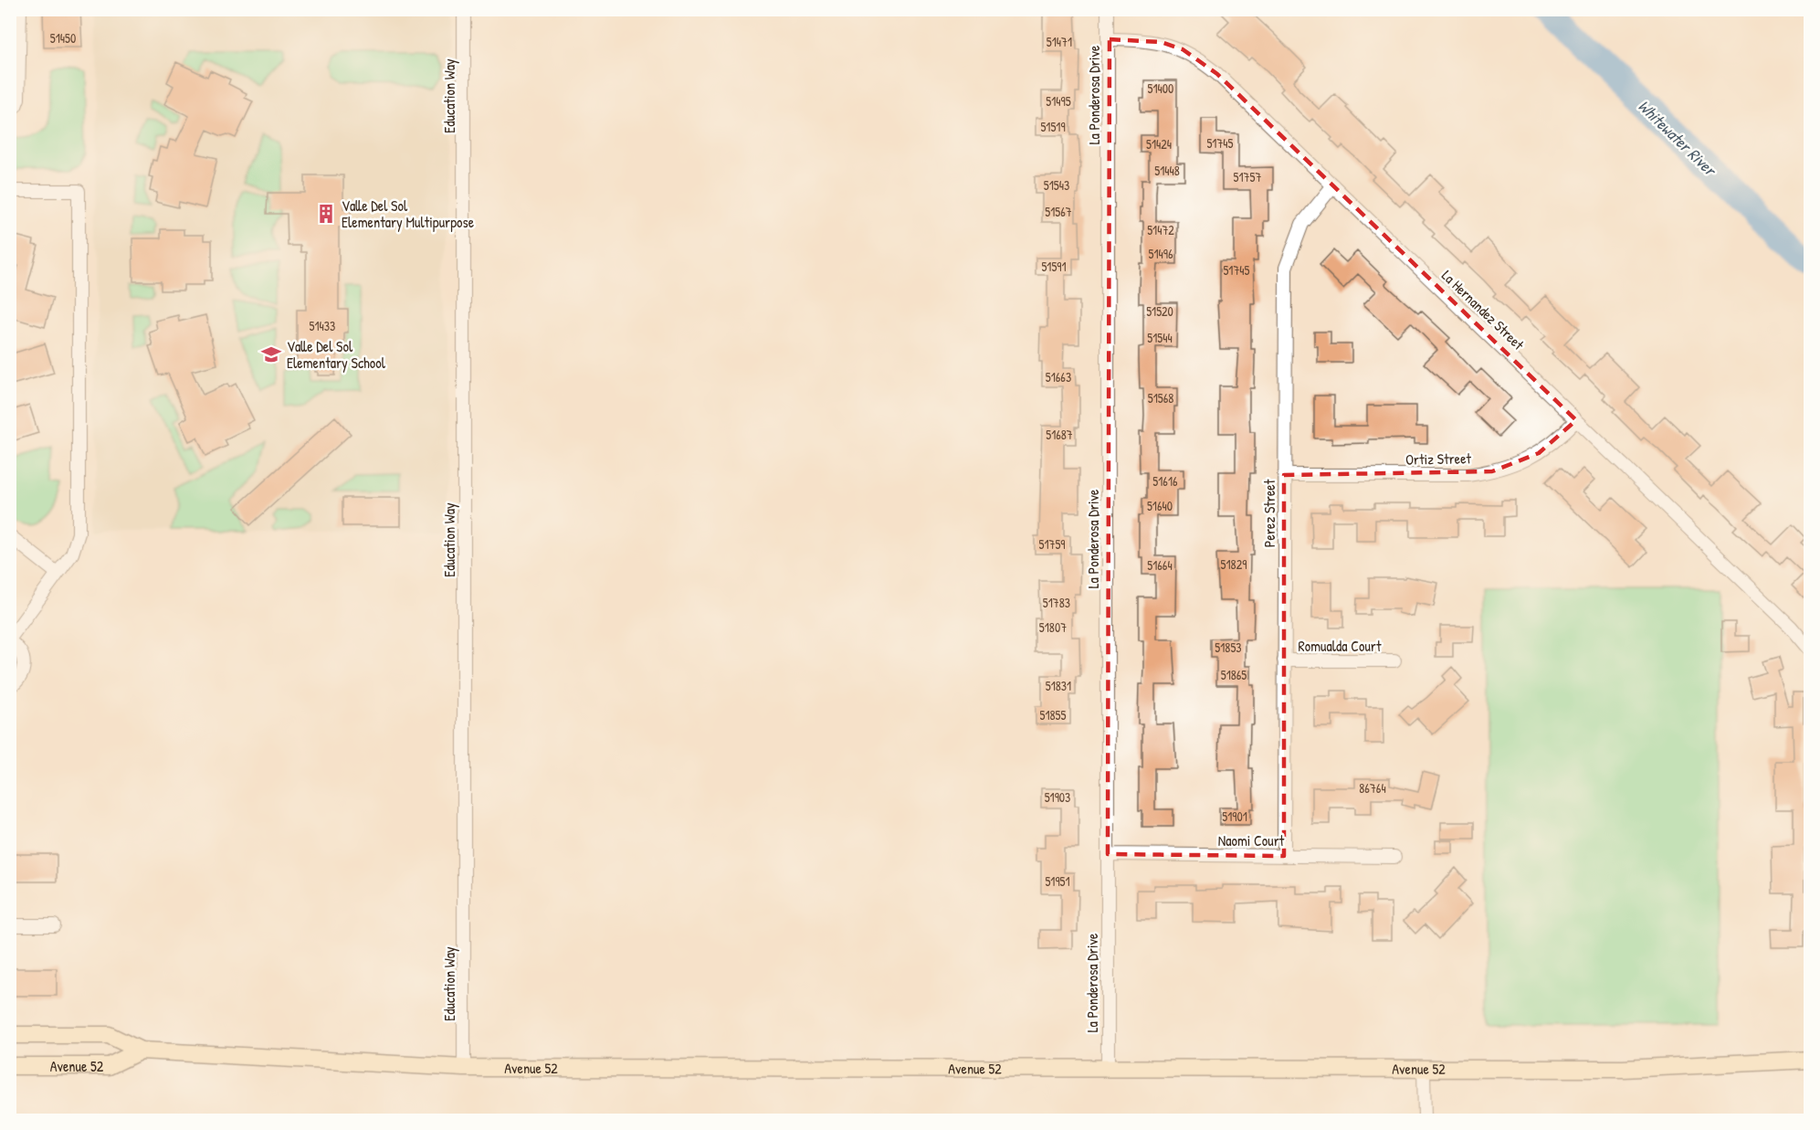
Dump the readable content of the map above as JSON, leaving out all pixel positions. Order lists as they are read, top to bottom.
{
  "streets": {
    "main road": ["Avenue 52"],
    "street": [
      "La Ponderosa Drive",
      "Education Way",
      "La Hernandez Street",
      "Ortiz Street",
      "Perez Street",
      "Romualda Court",
      "Naomi Court"
    ]
  },
  "crossings": [
    ["La Ponderosa Drive", "La Hernandez Street"],
    ["La Ponderosa Drive", "Naomi Court"],
    ["La Ponderosa Drive", "Avenue 52"],
    ["Education Way", "Avenue 52"],
    ["La Hernandez Street", "Ortiz Street"],
    ["La Hernandez Street", "Perez Street"],
    ["Ortiz Street", "Perez Street"],
    ["Perez Street", "Romualda Court"],
    ["Perez Street", "Naomi Court"]
  ],
  "water": ["Whitewater River"],
  "places": {
    "building": ["Valle Del Sol Elementary Multipurpose"],
    "school or university": ["Valle Del Sol Elementary School"]
  },
  "house_numbers": [
    "51450",
    "51471",
    "51400",
    "51495",
    "51519",
    "51745",
    "51424",
    "51448",
    "51757",
    "51543",
    "51567",
    "51472",
    "51496",
    "51591",
    "51745",
    "51520",
    "51433",
    "51544",
    "51663",
    "51568",
    "51687",
    "51616",
    "51640",
    "51759",
    "51829",
    "51664",
    "51783",
    "51807",
    "51853",
    "51865",
    "51831",
    "51855",
    "86764",
    "51903",
    "51901",
    "51951"
  ]
}
